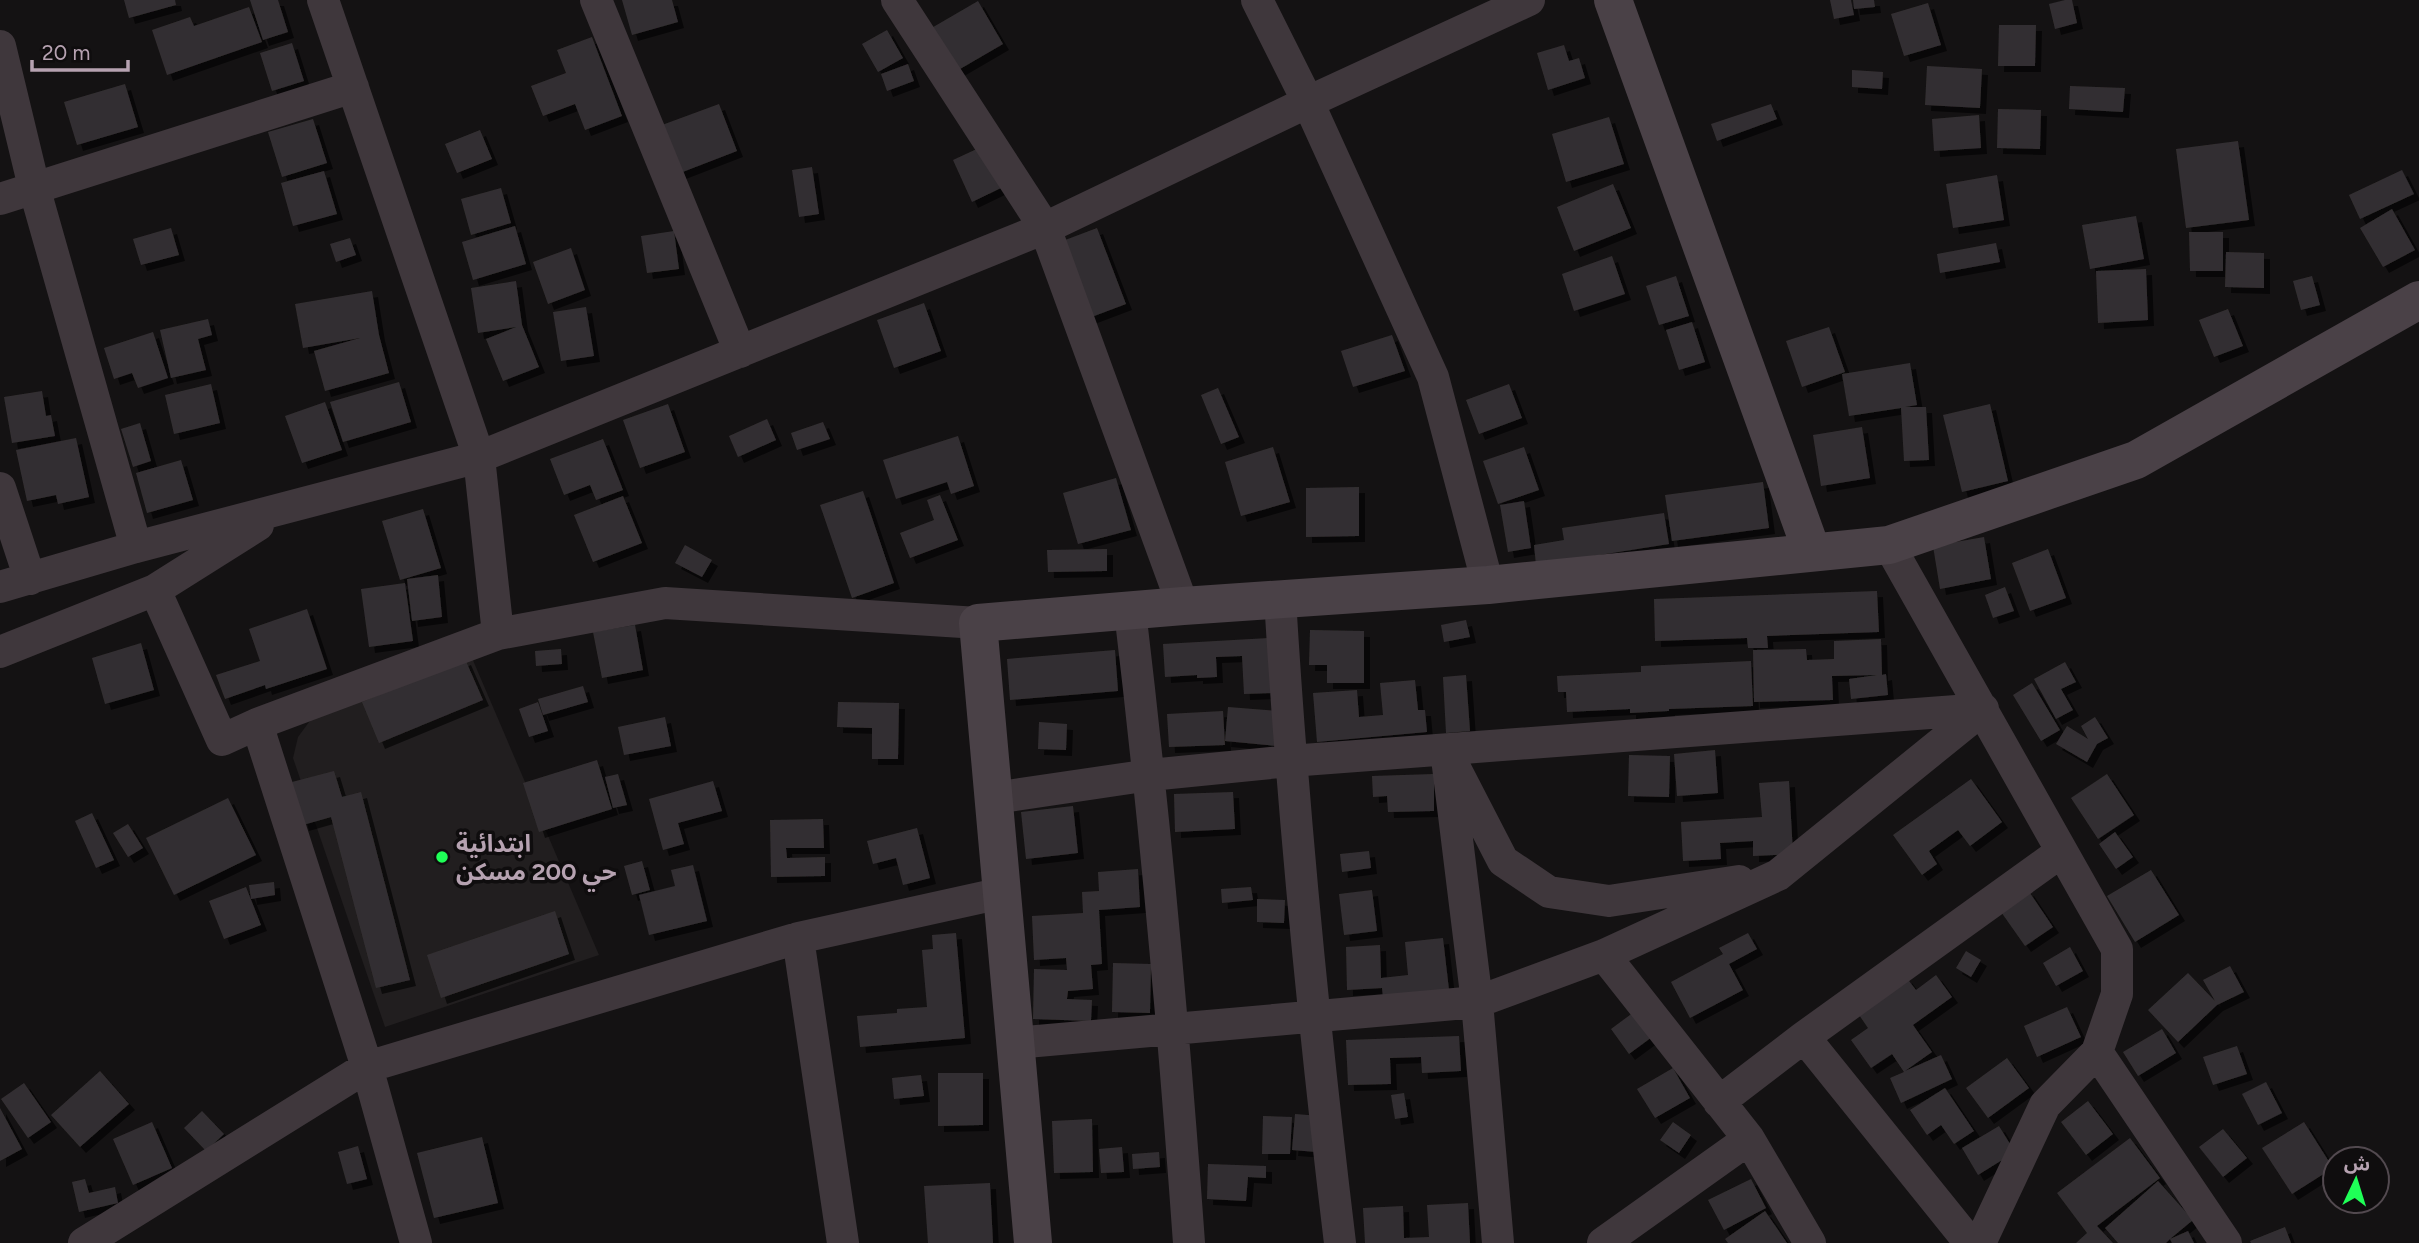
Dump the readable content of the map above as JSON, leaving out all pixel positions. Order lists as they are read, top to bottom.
{
  "places": ["ابتدائية حي 200 مسكن"],
  "scale_bar": "20 m",
  "north": "top"
}
